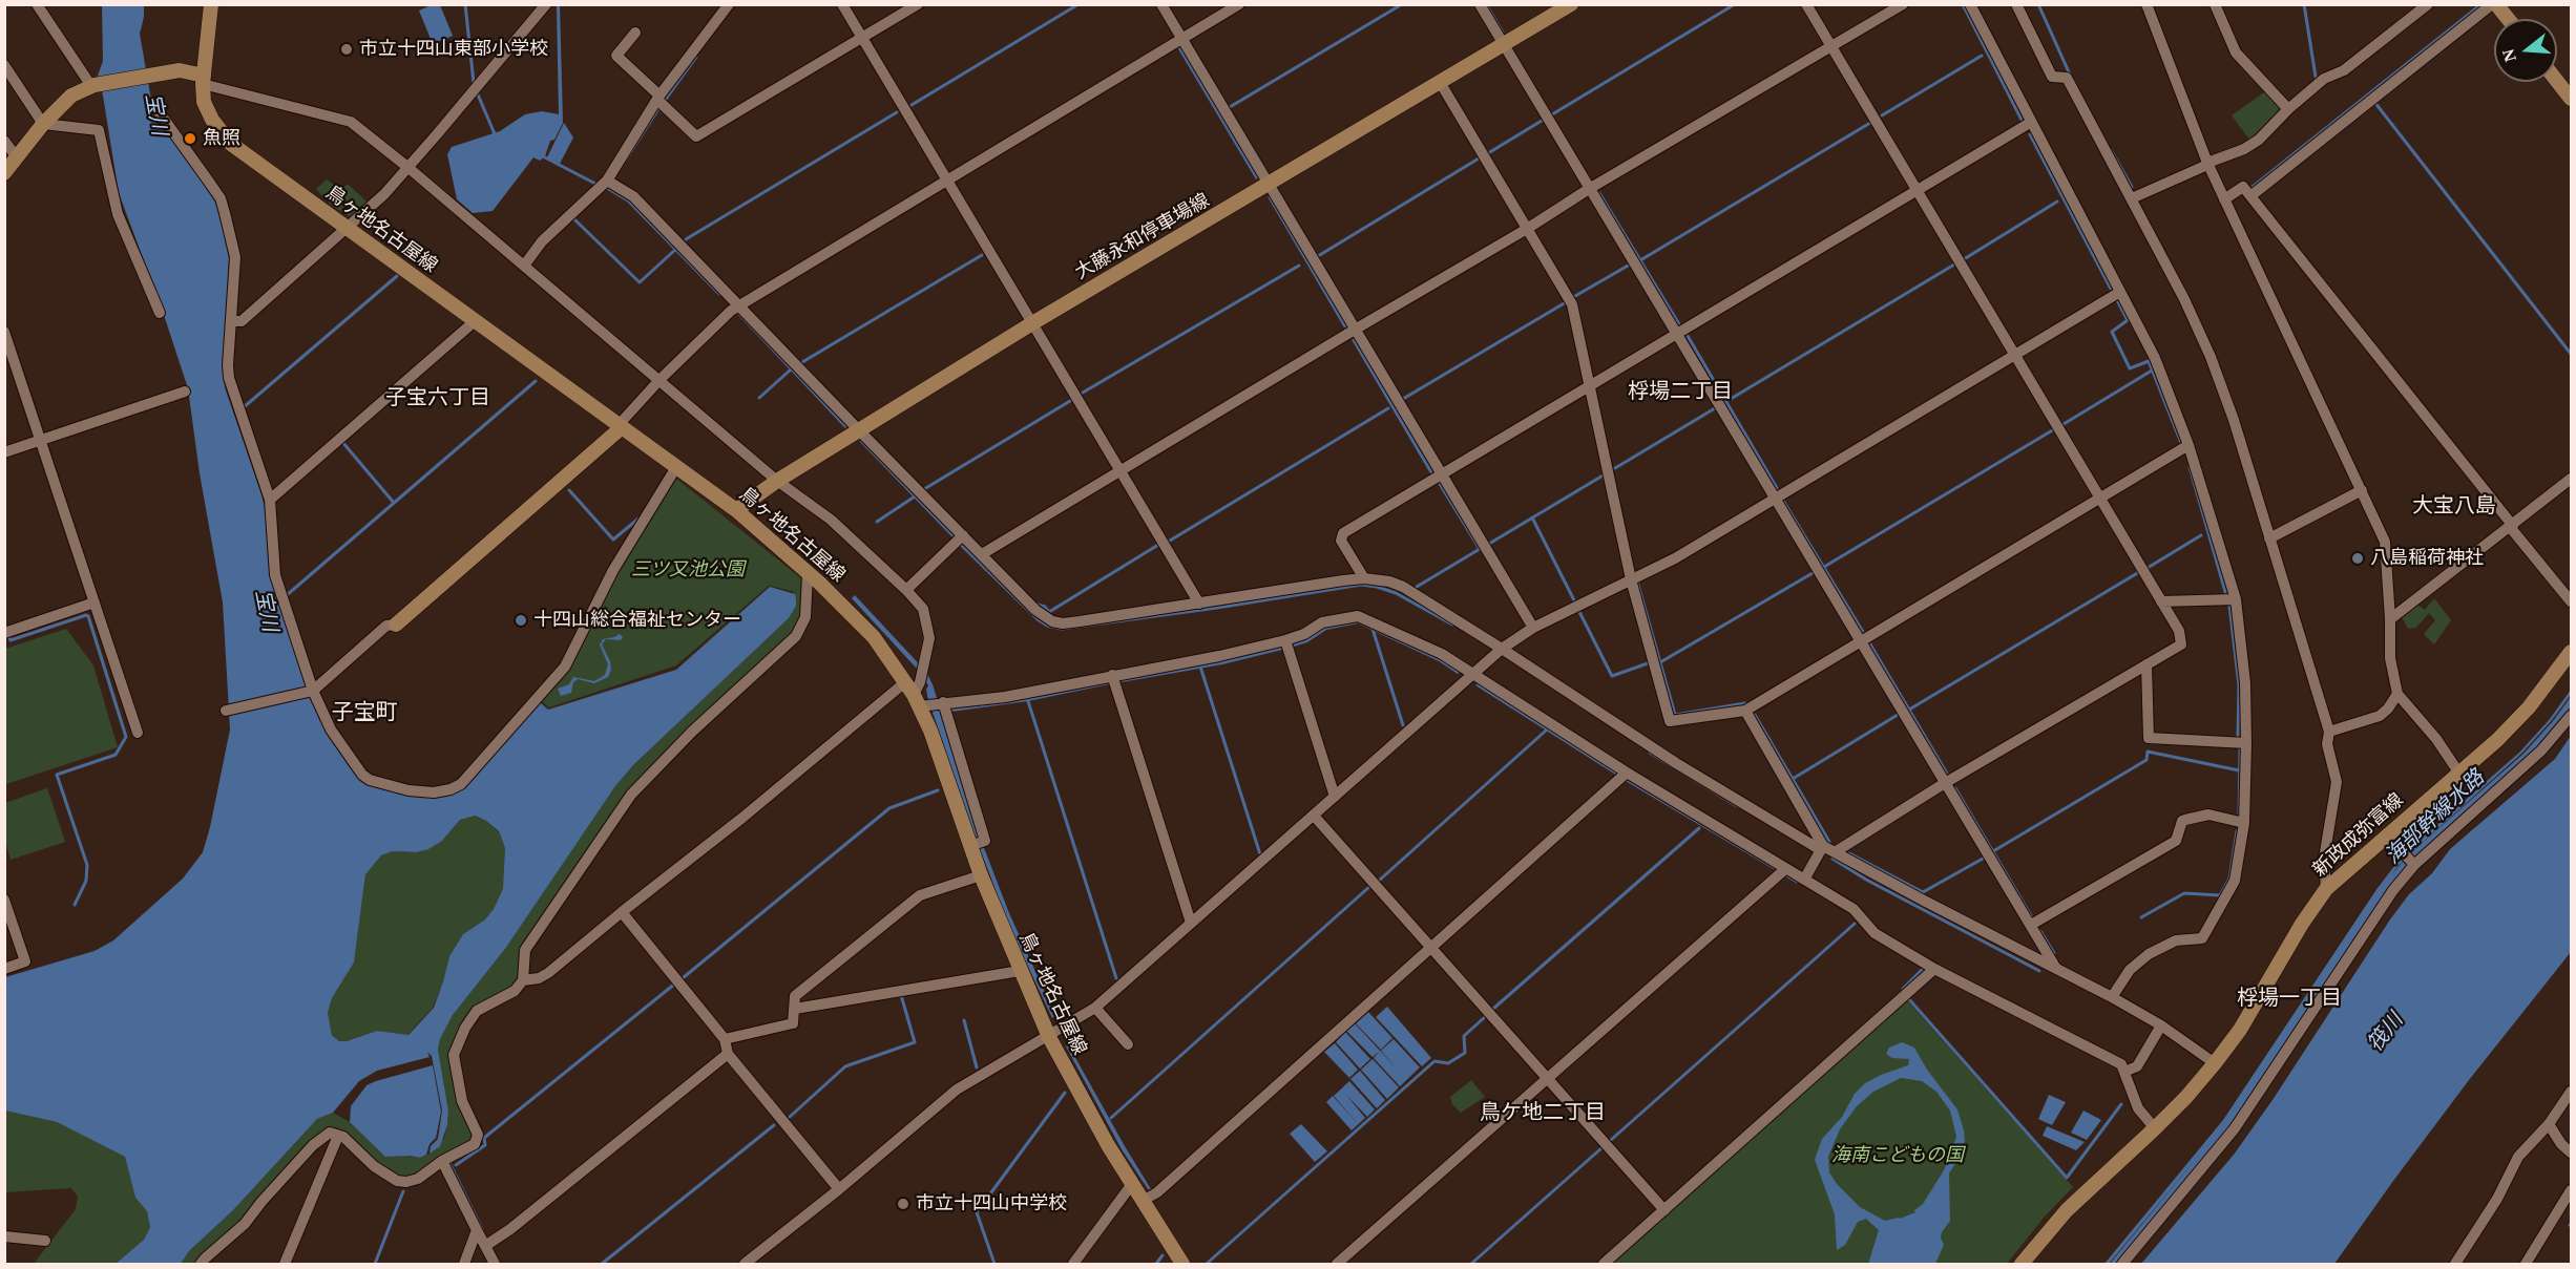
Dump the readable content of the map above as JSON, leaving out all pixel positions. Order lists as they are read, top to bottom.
{
  "streets": {
    "main road": ["鳥ヶ地名古屋線", "大藤永和停車場線", "新政成弥富線"]
  },
  "crossings": [
    ["鳥ヶ地名古屋線", "大藤永和停車場線"]
  ],
  "districts": [
    "桴場二丁目",
    "子宝六丁目",
    "大宝八島",
    "子宝町",
    "桴場一丁目",
    "鳥ケ地二丁目"
  ],
  "water": ["宝川", "海部幹線水路", "筏川"],
  "parks": ["三ツ又池公園", "海南こどもの国"],
  "places": [
    "市立十四山東部小学校",
    "魚照",
    "八島稲荷神社",
    "十四山総合福祉センター",
    "市立十四山中学校"
  ],
  "north": "left"
}
